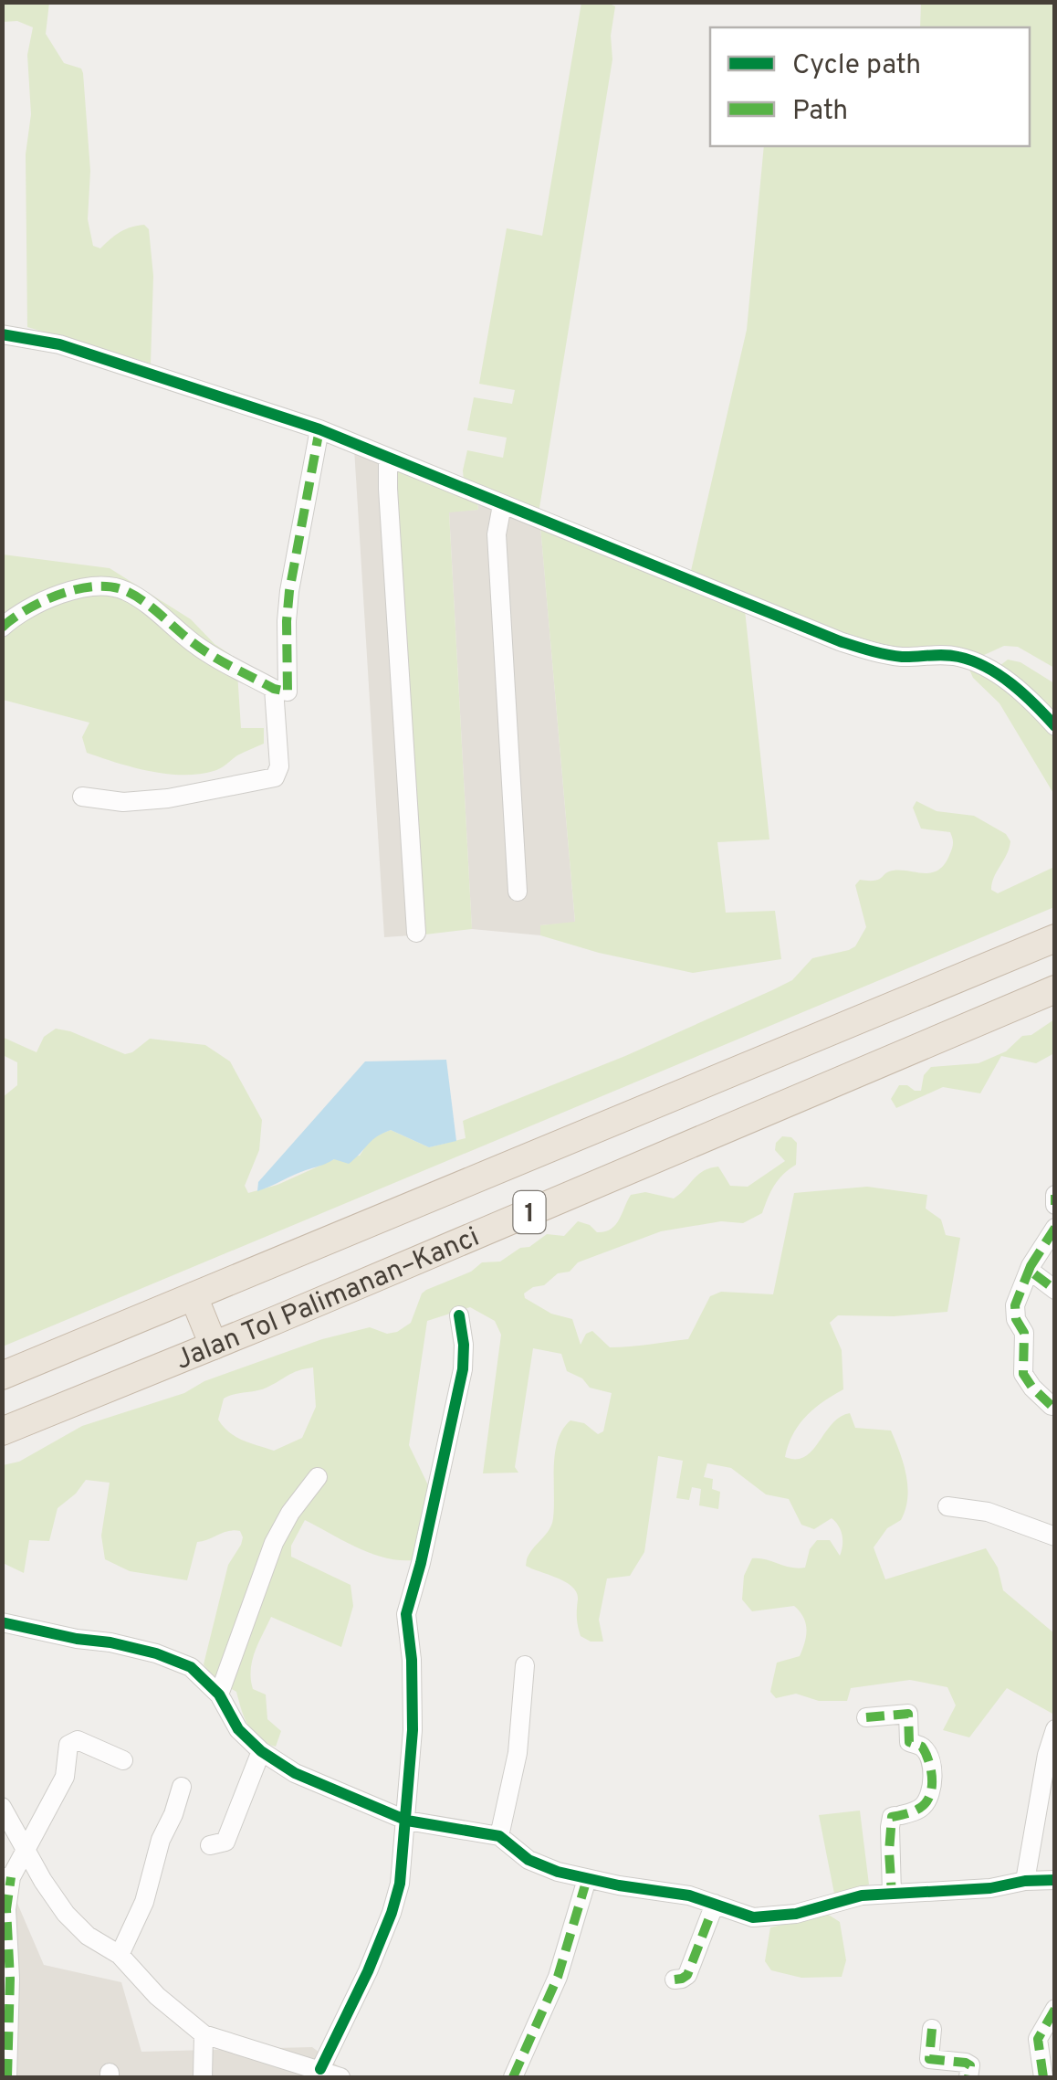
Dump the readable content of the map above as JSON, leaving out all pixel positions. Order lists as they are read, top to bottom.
{
  "streets": {
    "highway": ["1", "Jalan Tol Palimanan–Kanci"]
  },
  "legend": ["Cycle path", "Path"]
}
